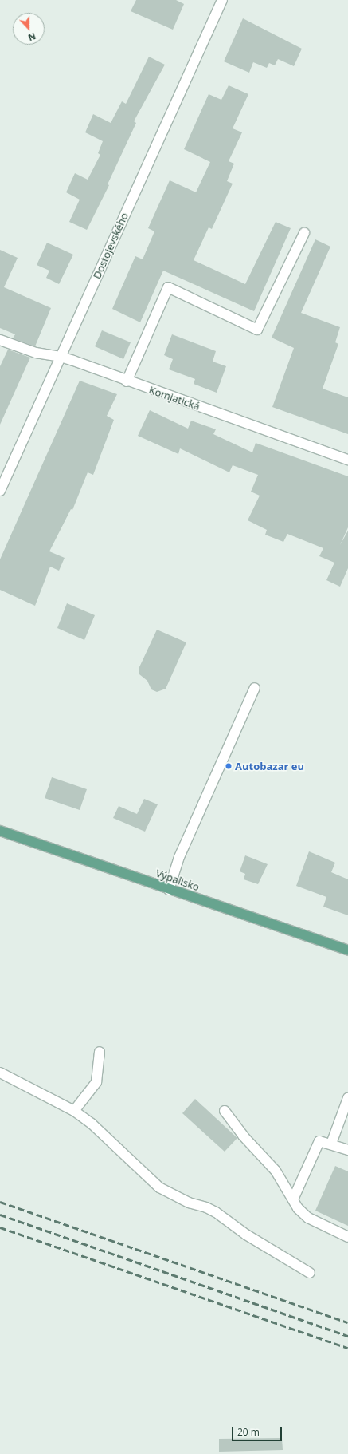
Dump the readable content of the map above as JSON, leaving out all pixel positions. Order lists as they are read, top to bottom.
{
  "streets": {
    "main road": ["Výpalisko"],
    "street": ["Dostojevského", "Komjatická"]
  },
  "crossings": [
    ["Dostojevského", "Komjatická"]
  ],
  "places": ["Autobazar eu"],
  "scale_bar": "20 m",
  "north": "bottom"
}
